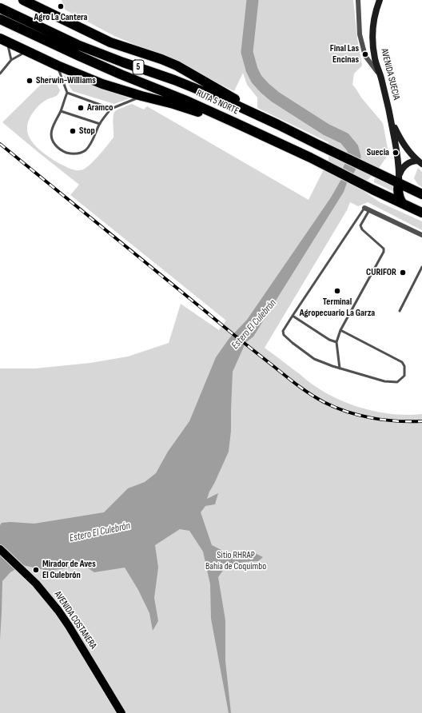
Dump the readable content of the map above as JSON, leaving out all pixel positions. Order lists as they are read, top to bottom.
{
  "streets": {
    "highway": ["5", "RUTA 5 NORTE"],
    "main road": ["AVENIDA SUECIA", "AVENIDA COSTANERA"]
  },
  "crossings": [
    ["AVENIDA SUECIA", "RUTA 5 NORTE"]
  ],
  "water": ["Estero El Culebrón"],
  "parks": ["Sitio RHRAP Bahía de Coquimbo"],
  "places": [
    "Agro La Cantera",
    "Final Las Encinas",
    "Sherwin-Williams",
    "Aramco",
    "Stop",
    "Suecia",
    "CURIFOR",
    "Terminal Agropecuario La Garza",
    "Mirador de Aves El Culebrón"
  ]
}
